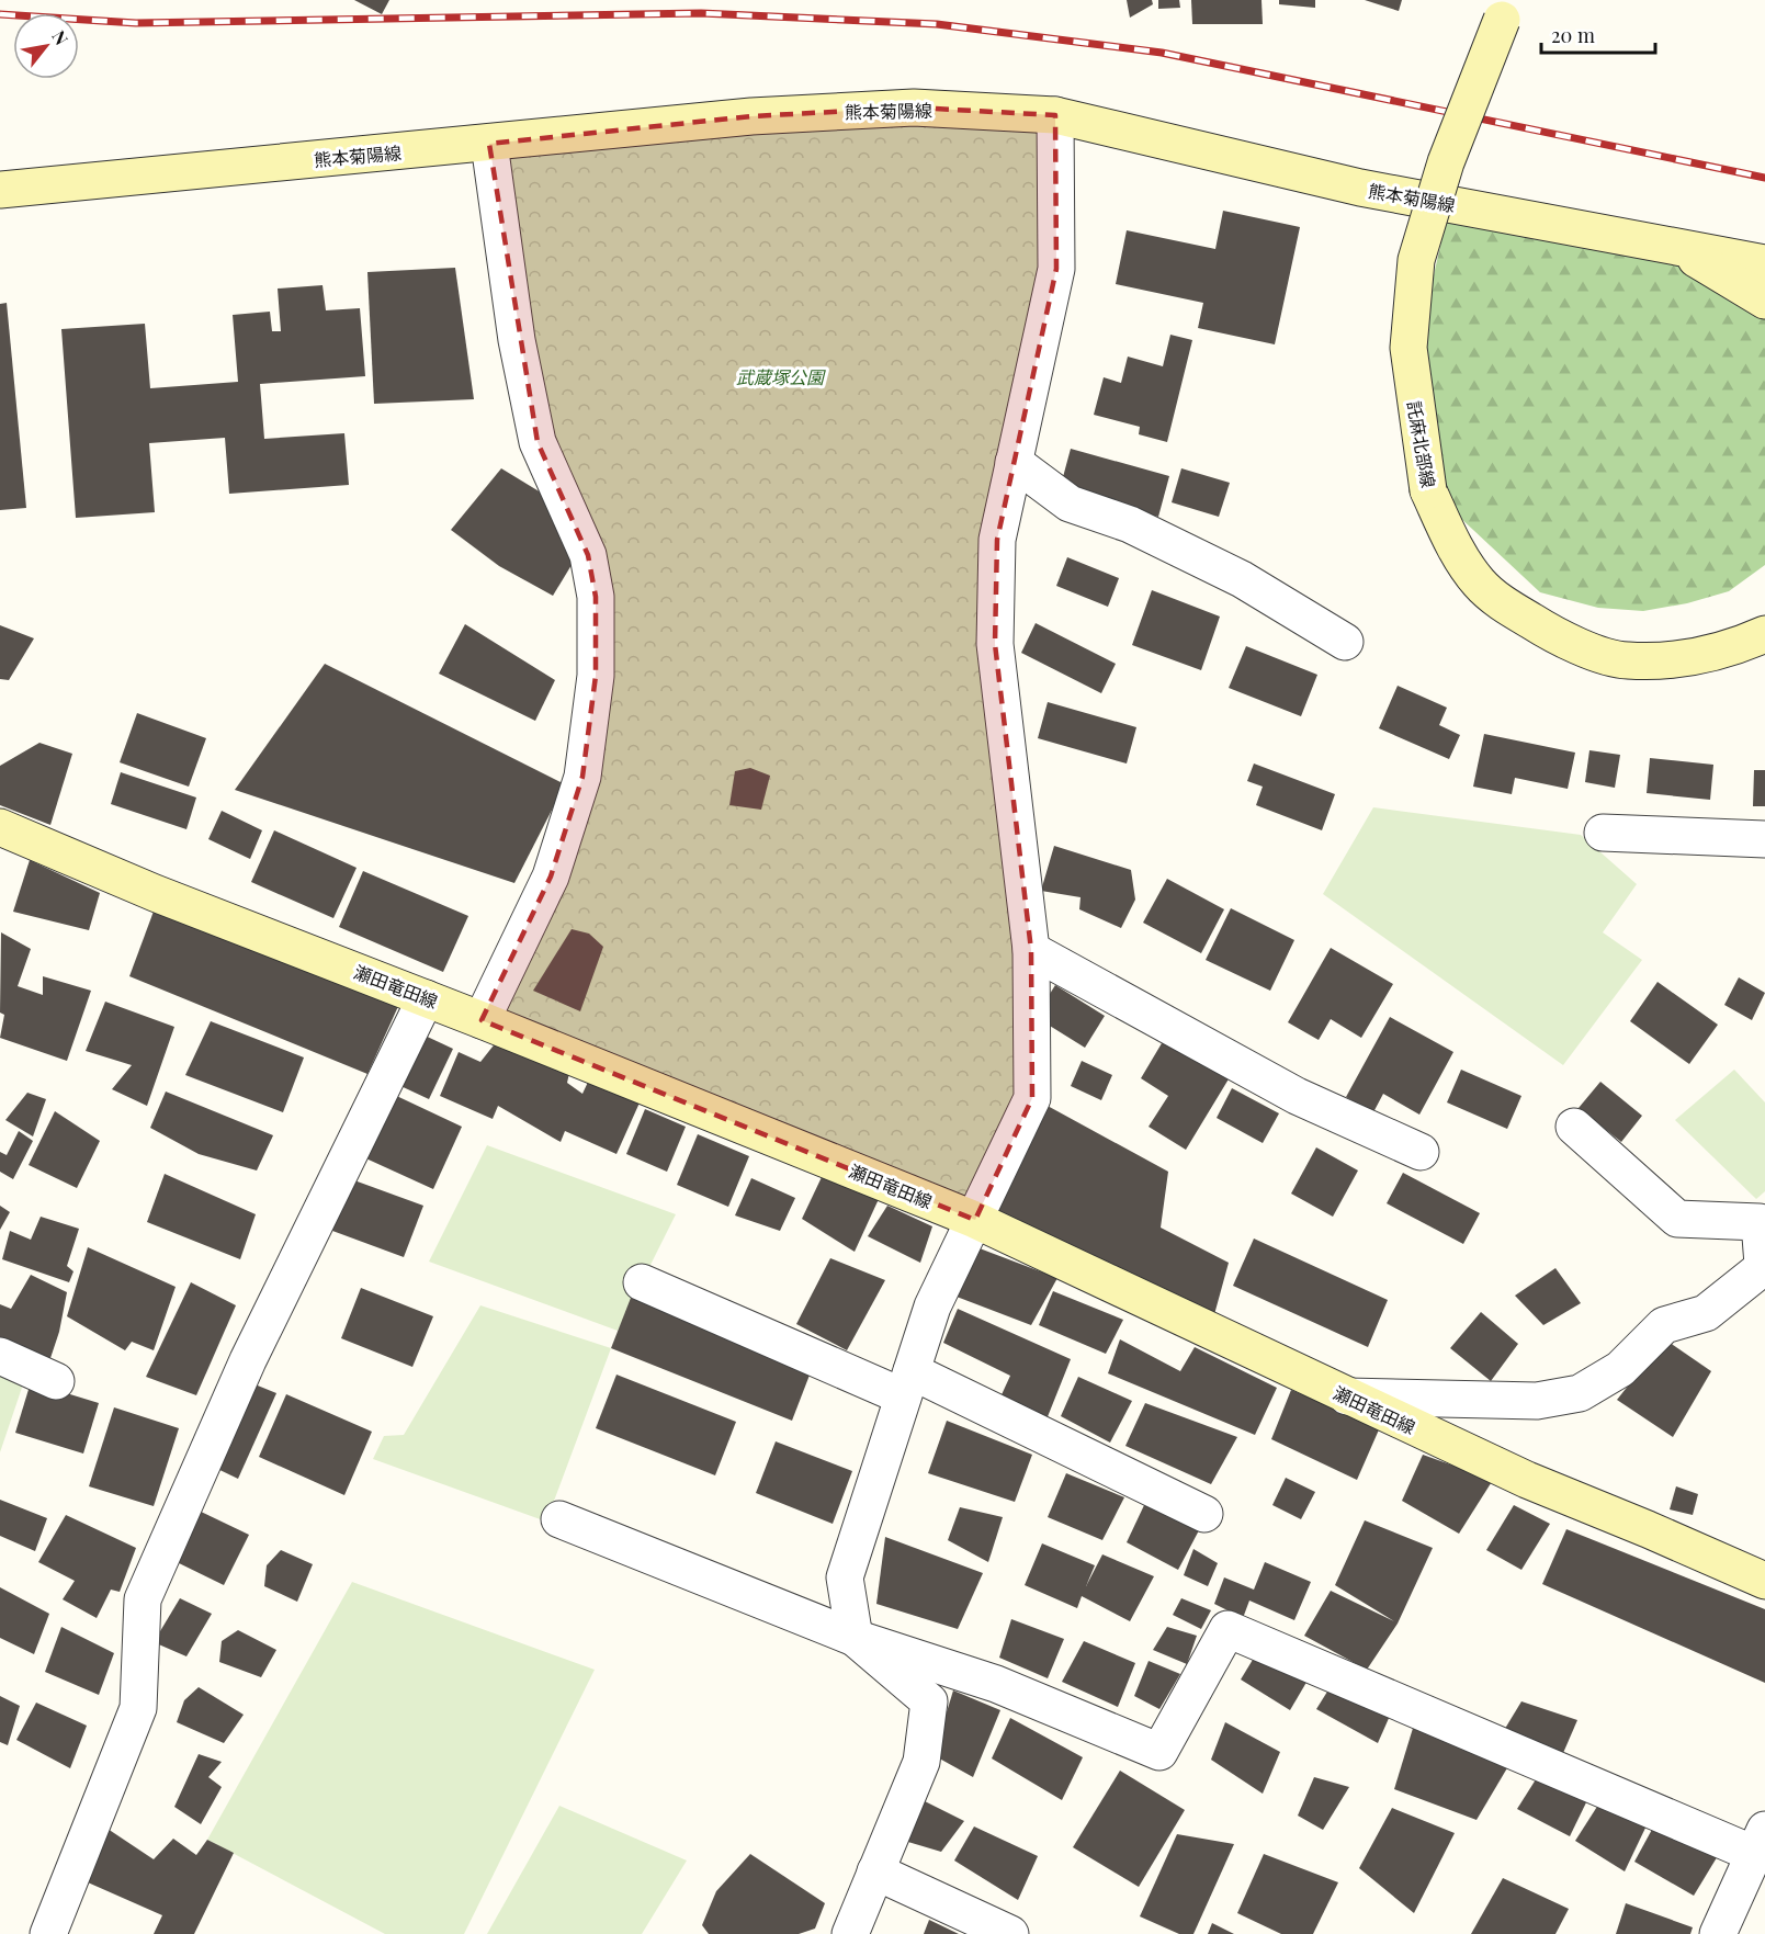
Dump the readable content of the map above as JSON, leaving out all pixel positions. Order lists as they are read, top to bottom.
{
  "streets": {
    "main road": ["熊本菊陽線", "託麻北部線", "瀬田竜田線"]
  },
  "parks": ["武蔵塚公園"],
  "scale_bar": "20 m",
  "north": "top right"
}
